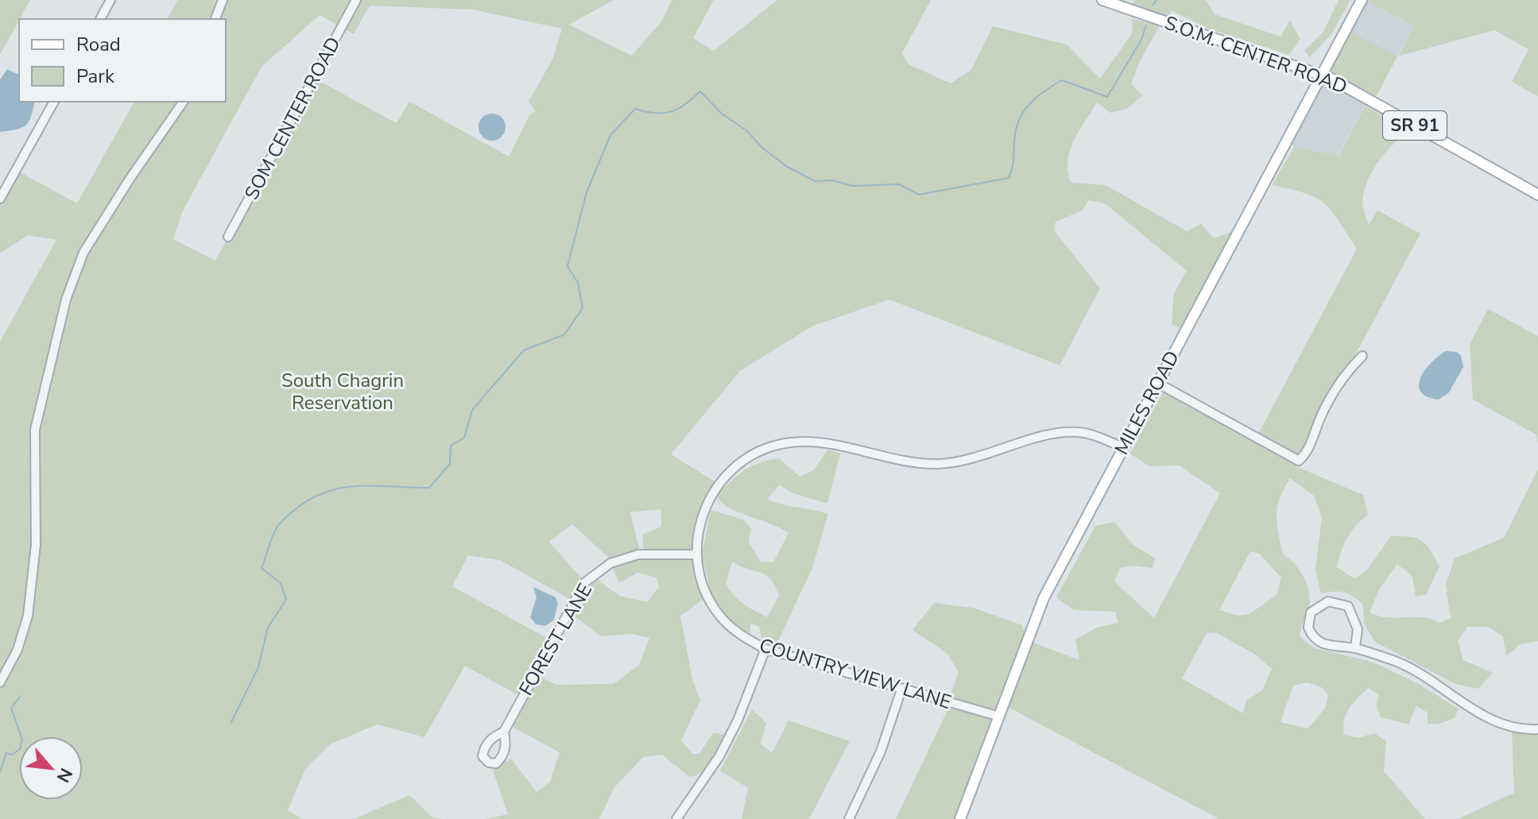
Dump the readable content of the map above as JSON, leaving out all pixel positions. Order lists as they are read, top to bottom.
{
  "streets": {
    "main road": ["S.O.M. CENTER ROAD", "SR 91", "MILES ROAD"],
    "street": ["SOM CENTER ROAD", "FOREST LANE", "COUNTRY VIEW LANE"]
  },
  "crossings": [
    ["S.O.M. CENTER ROAD", "MILES ROAD"],
    ["MILES ROAD", "COUNTRY VIEW LANE"],
    ["FOREST LANE", "COUNTRY VIEW LANE"]
  ],
  "parks": ["South Chagrin Reservation"],
  "legend": ["Road", "Park"],
  "north": "bottom right"
}
